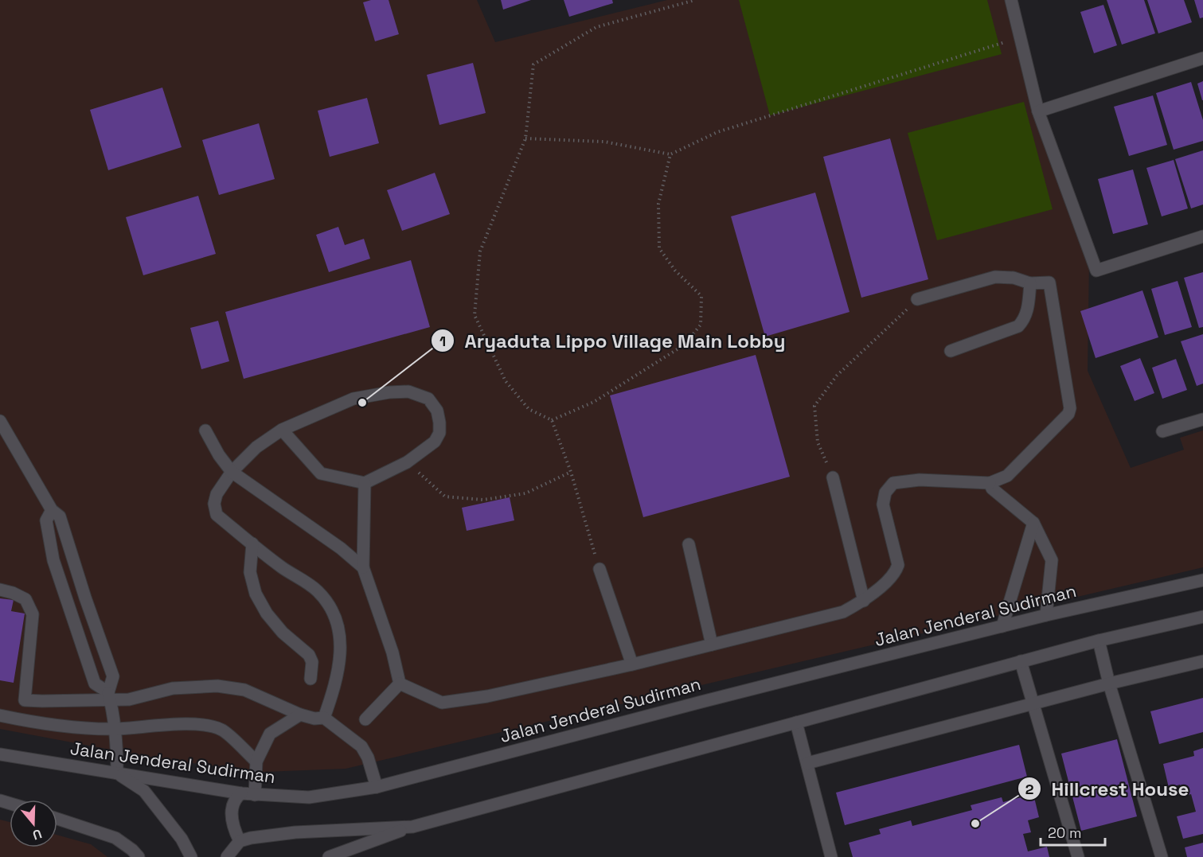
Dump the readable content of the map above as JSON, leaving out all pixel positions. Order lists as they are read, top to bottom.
{
  "streets": {
    "street": ["Jalan Jenderal Sudirman"]
  },
  "places": ["Aryaduta Lippo Village Main Lobby", "Hillcrest House"],
  "scale_bar": "20 m",
  "north": "bottom"
}
